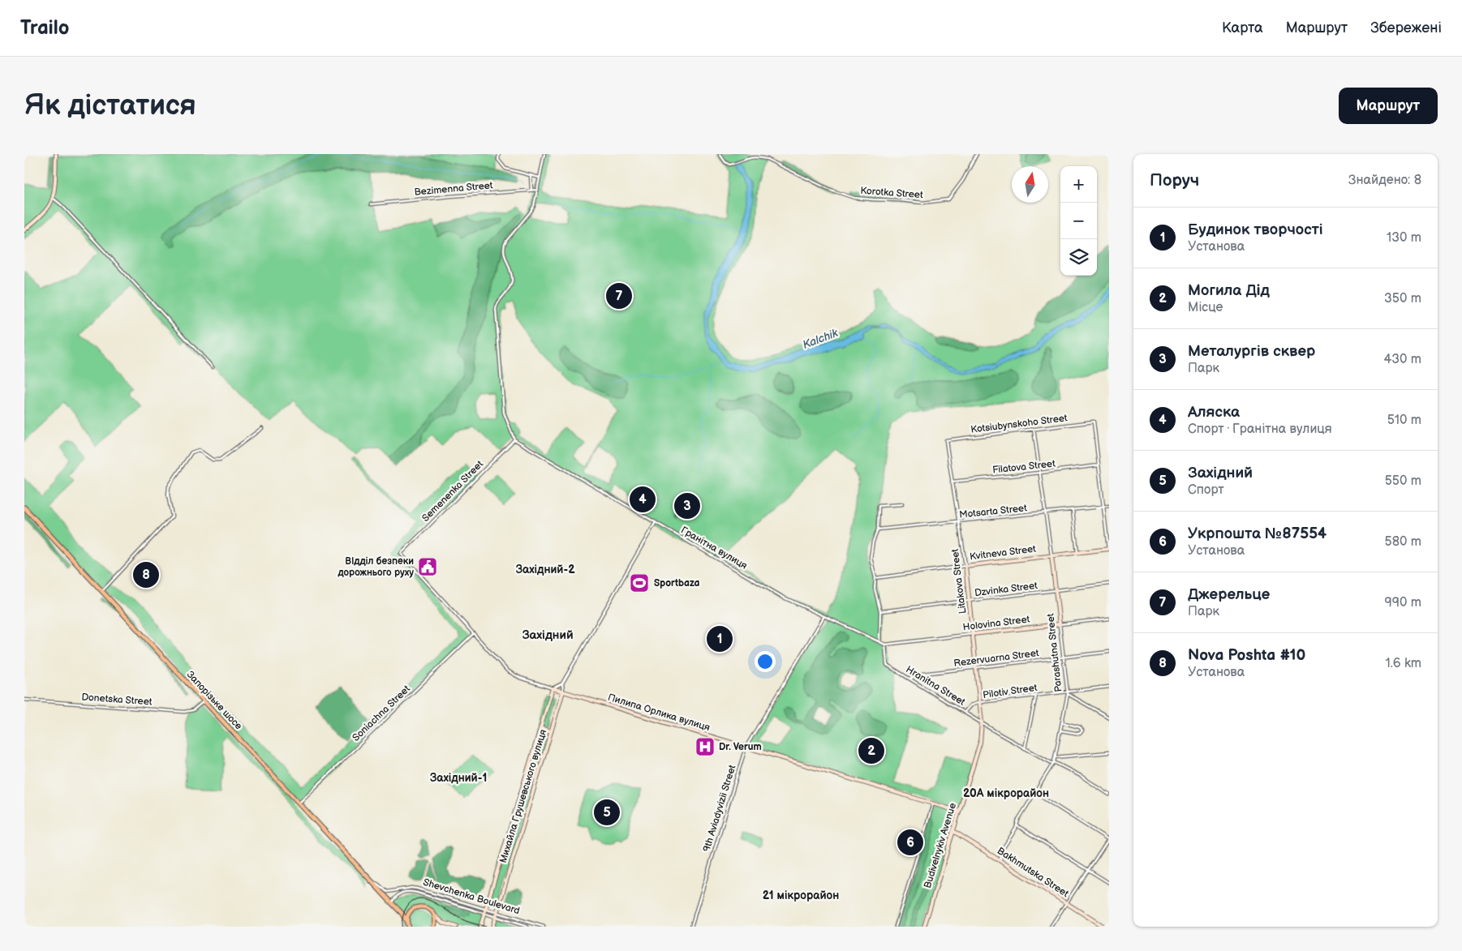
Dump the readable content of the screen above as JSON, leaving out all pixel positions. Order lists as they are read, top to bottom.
{
  "streets": {
    "main road": ["Запорізьке шосе"],
    "street": [
      "Bezimenna Street",
      "Korotka Street",
      "Kotsiubynskoho Street",
      "Filatova Street",
      "Semenenka Street",
      "Motsarta Street",
      "Гранітна вулиця",
      "Kvitneva Street",
      "Litakova Street",
      "Dzvinka Street",
      "Holovina Street",
      "Parashutna Street",
      "Rezervuarna Street",
      "Hranitna Street",
      "Pilotiv Street",
      "Donetska Street",
      "Пилипа Орлика вулиця",
      "Soniachna Street",
      "Михайла Грушевського вулиця",
      "9th Aviadyvizii Street",
      "Budivelnykiv Avenue",
      "Bakhmutska Street",
      "Shevchenka Boulevard"
    ]
  },
  "crossings": [
    ["Kotsiubynskoho Street", "Filatova Street"],
    ["Kotsiubynskoho Street", "Litakova Street"],
    ["Kotsiubynskoho Street", "Parashutna Street"],
    ["Filatova Street", "Litakova Street"],
    ["Filatova Street", "Parashutna Street"],
    ["Semenenka Street", "Гранітна вулиця"],
    ["Semenenka Street", "Пилипа Орлика вулиця"],
    ["Motsarta Street", "Litakova Street"],
    ["Motsarta Street", "Parashutna Street"],
    ["Гранітна вулиця", "9th Aviadyvizii Street"],
    ["Kvitneva Street", "Litakova Street"],
    ["Kvitneva Street", "Parashutna Street"],
    ["Litakova Street", "Dzvinka Street"],
    ["Litakova Street", "Holovina Street"],
    ["Litakova Street", "Rezervuarna Street"],
    ["Litakova Street", "Hranitna Street"],
    ["Litakova Street", "Pilotiv Street"],
    ["Litakova Street", "Budivelnykiv Avenue"],
    ["Dzvinka Street", "Parashutna Street"],
    ["Holovina Street", "Parashutna Street"],
    ["Holovina Street", "Hranitna Street"],
    ["Parashutna Street", "Rezervuarna Street"],
    ["Parashutna Street", "Hranitna Street"],
    ["Parashutna Street", "Pilotiv Street"],
    ["Parashutna Street", "Bakhmutska Street"],
    ["Rezervuarna Street", "Hranitna Street"],
    ["Hranitna Street", "Pilotiv Street"],
    ["Hranitna Street", "Budivelnykiv Avenue"],
    ["Donetska Street", "Запорізьке шосе"],
    ["Запорізьке шосе", "Soniachna Street"],
    ["Запорізьке шосе", "Shevchenka Boulevard"],
    ["Пилипа Орлика вулиця", "Soniachna Street"],
    ["Пилипа Орлика вулиця", "Михайла Грушевського вулиця"],
    ["Пилипа Орлика вулиця", "9th Aviadyvizii Street"],
    ["Пилипа Орлика вулиця", "Budivelnykiv Avenue"],
    ["Михайла Грушевського вулиця", "Shevchenka Boulevard"],
    ["Budivelnykiv Avenue", "Bakhmutska Street"]
  ],
  "districts": [
    "Західний-2",
    "Західний",
    "Західний-1",
    "20А мікрорайон",
    "21 мікрорайон"
  ],
  "water": ["Kalchik"],
  "places": {
    "public building": ["ВІдділ безпеки дорожнього руху"],
    "sports": ["Sportbaza"],
    "hospital": ["Dr. Verum"]
  },
  "north": "top",
  "page": {
    "header": "Trailo",
    "nav": ["Карта", "Маршрут", "Збережені"],
    "buttons": "Маршрут",
    "title": "Як дістатися",
    "heading": ["Поруч", "Знайдено: 8"],
    "map_buttons": ["+", "−"],
    "list": [
      {
        "mark": "1",
        "name": "Будинок творчості",
        "note": "Установа",
        "value": "130 m"
      },
      {
        "mark": "2",
        "name": "Могила Дiд",
        "note": "Місце",
        "value": "350 m"
      },
      {
        "mark": "3",
        "name": "Металургів сквер",
        "note": "Парк",
        "value": "430 m"
      },
      {
        "mark": "4",
        "name": "Аляска",
        "note": "Спорт · Гранітна вулиця",
        "value": "510 m"
      },
      {
        "mark": "5",
        "name": "Західний",
        "note": "Спорт",
        "value": "550 m"
      },
      {
        "mark": "6",
        "name": "Укрпошта №87554",
        "note": "Установа",
        "value": "580 m"
      },
      {
        "mark": "7",
        "name": "Джерельце",
        "note": "Парк",
        "value": "990 m"
      },
      {
        "mark": "8",
        "name": "Nova Poshta #10",
        "note": "Установа",
        "value": "1.6 km"
      }
    ],
    "pins": [
      "7",
      "4",
      "3",
      "8",
      "1",
      "2",
      "5",
      "6"
    ]
  }
}
